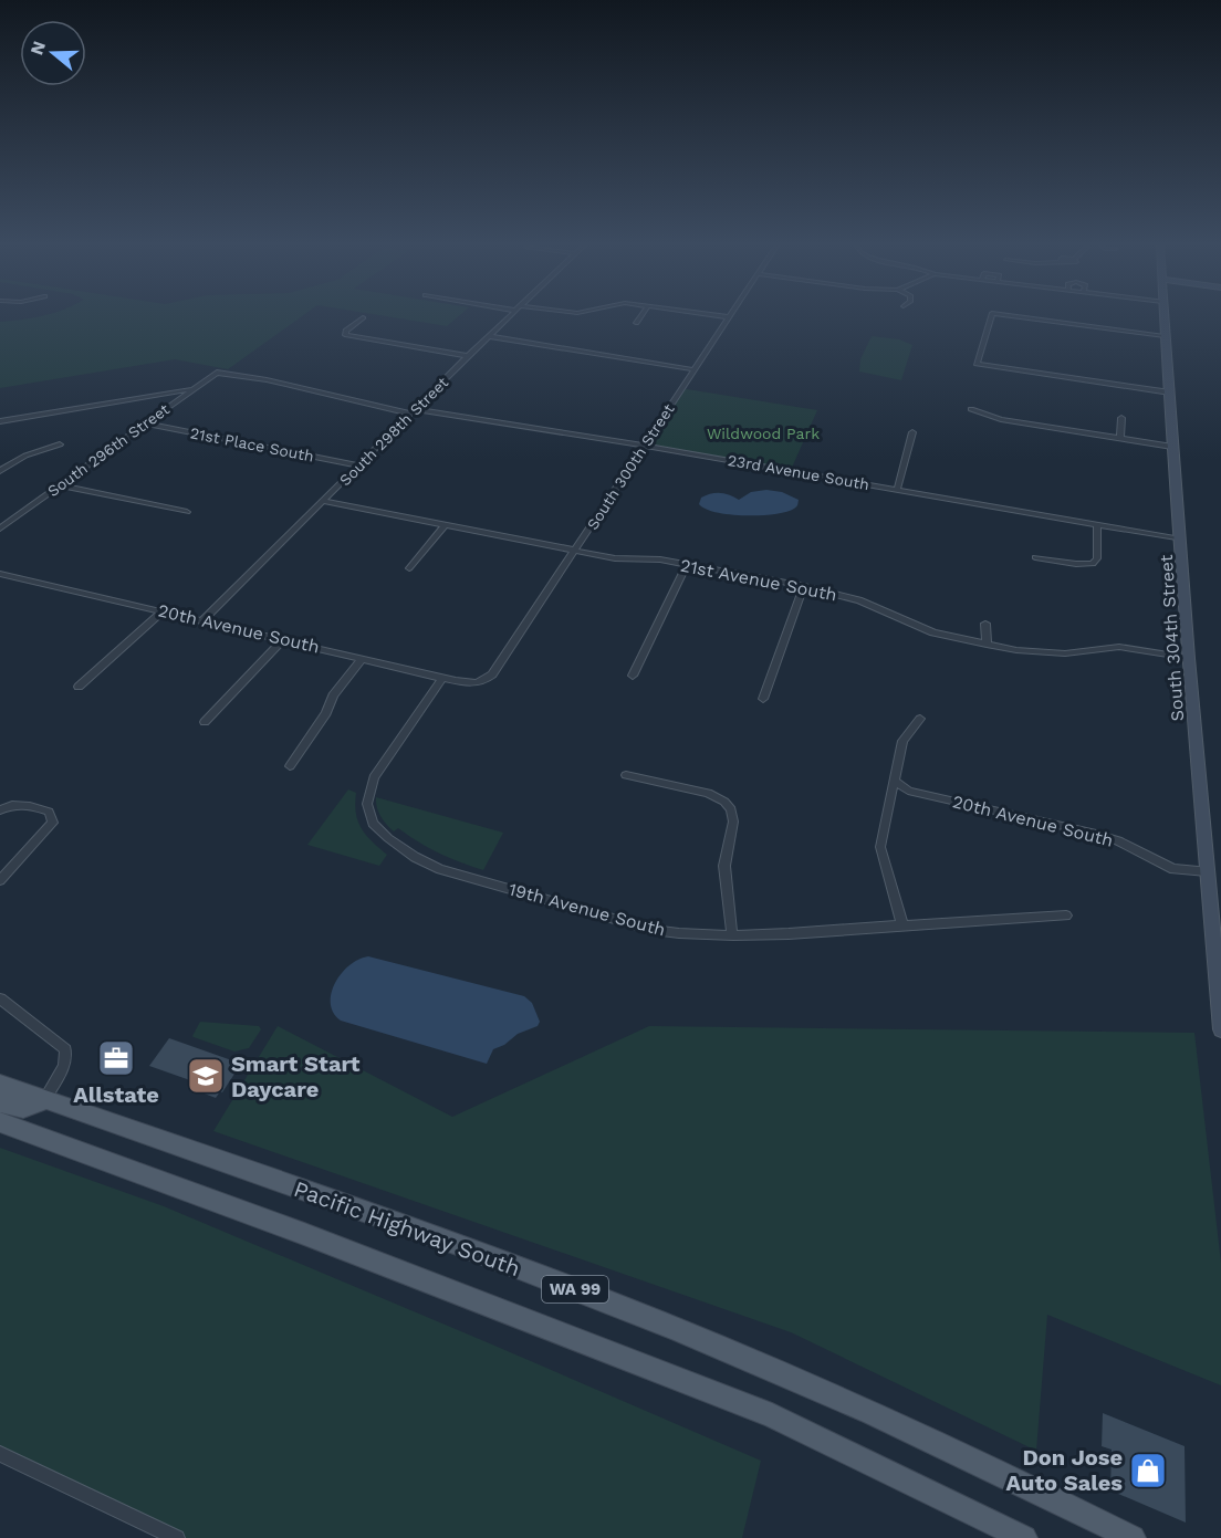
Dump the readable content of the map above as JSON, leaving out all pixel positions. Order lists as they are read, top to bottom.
{
  "streets": {
    "main road": ["Pacific Highway South", "WA 99"],
    "street": [
      "South 298th Street",
      "21st Place South",
      "South 296th Street",
      "South 300th Street",
      "23rd Avenue South",
      "21st Avenue South",
      "20th Avenue South",
      "South 304th Street",
      "19th Avenue South"
    ]
  },
  "crossings": [
    ["South 298th Street", "21st Place South"],
    ["South 298th Street", "23rd Avenue South"],
    ["South 298th Street", "21st Avenue South"],
    ["South 298th Street", "20th Avenue South"],
    ["21st Place South", "South 296th Street"],
    ["South 296th Street", "23rd Avenue South"],
    ["South 300th Street", "23rd Avenue South"],
    ["South 300th Street", "21st Avenue South"],
    ["South 300th Street", "20th Avenue South"],
    ["23rd Avenue South", "South 304th Street"],
    ["21st Avenue South", "South 304th Street"],
    ["20th Avenue South", "South 304th Street"],
    ["20th Avenue South", "19th Avenue South"]
  ],
  "parks": ["Wildwood Park"],
  "places": {
    "office": ["Allstate"],
    "school or university": ["Smart Start Daycare"],
    "shop": ["Don Jose Auto Sales"]
  },
  "north": "left"
}
